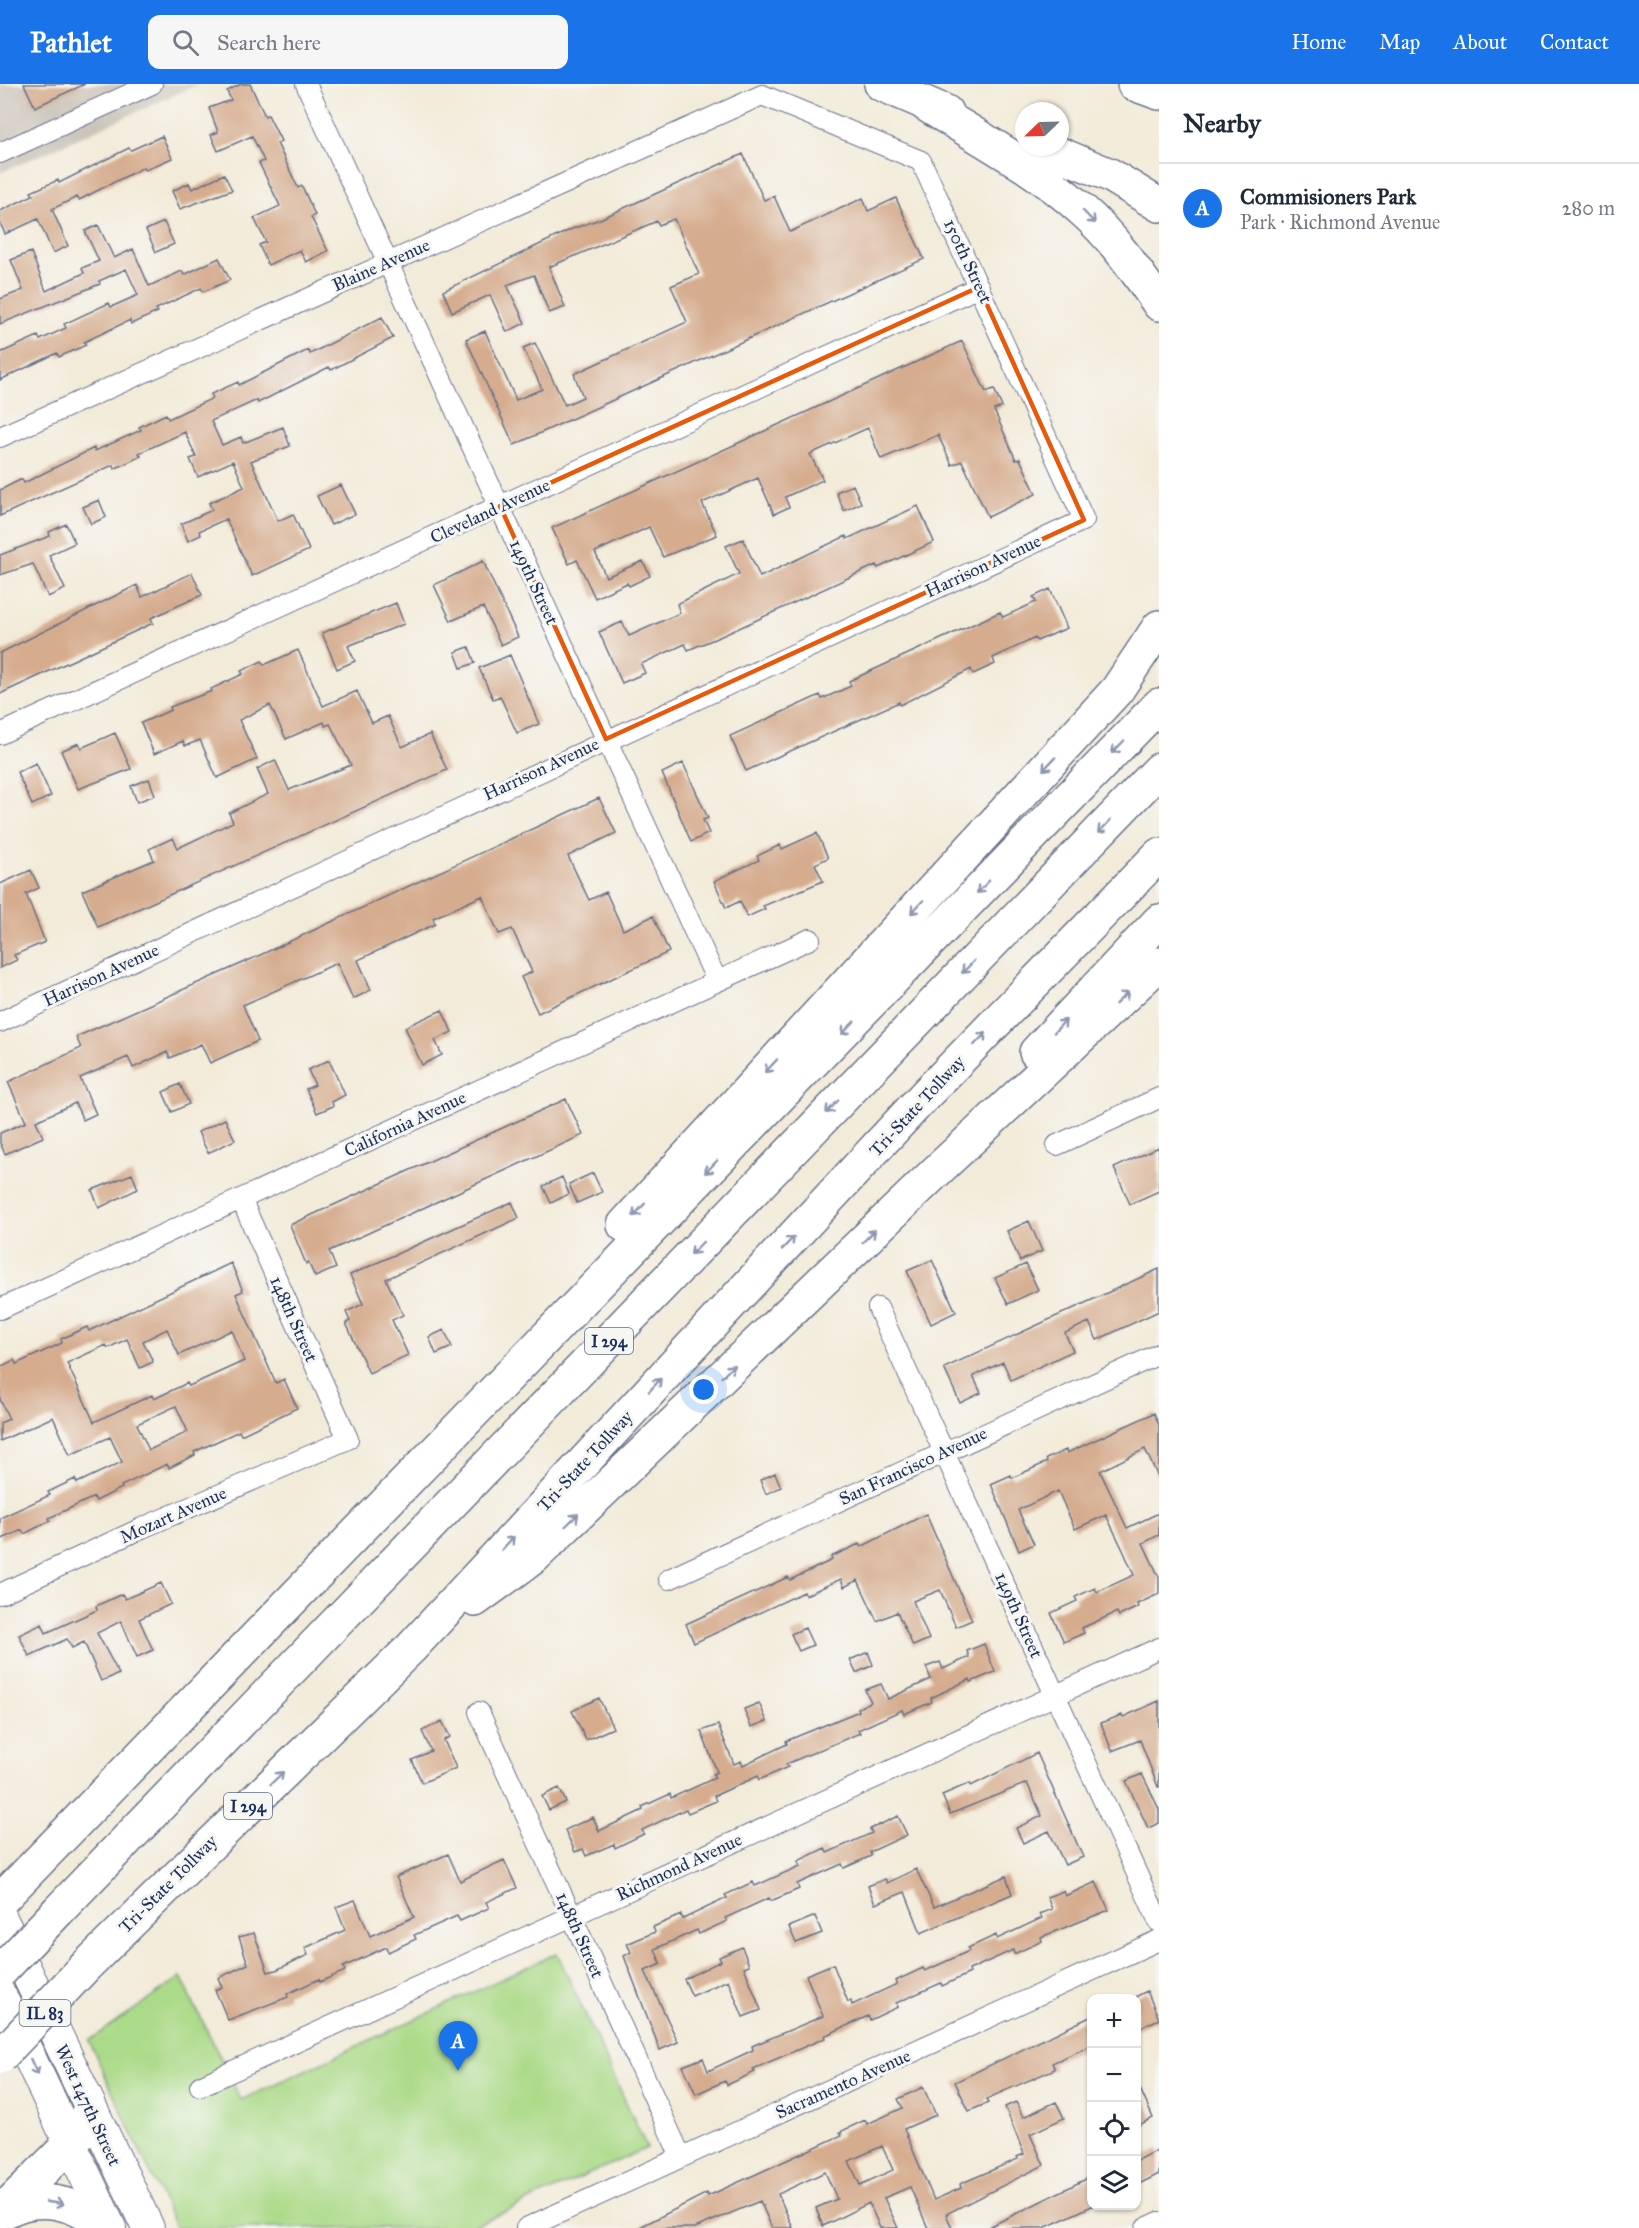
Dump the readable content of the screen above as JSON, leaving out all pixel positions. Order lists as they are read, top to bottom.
{
  "streets": {
    "highway": ["Tri-State Tollway", "I 294"],
    "main road": ["IL 83", "West 147th Street"],
    "street": [
      "150th Street",
      "Blaine Avenue",
      "Cleveland Avenue",
      "Harrison Avenue",
      "149th Street",
      "California Avenue",
      "148th Street",
      "San Francisco Avenue",
      "Mozart Avenue",
      "Richmond Avenue",
      "Sacramento Avenue"
    ]
  },
  "crossings": [
    ["150th Street", "Blaine Avenue"],
    ["150th Street", "Cleveland Avenue"],
    ["150th Street", "Harrison Avenue"],
    ["Blaine Avenue", "149th Street"],
    ["Cleveland Avenue", "149th Street"],
    ["Harrison Avenue", "149th Street"],
    ["149th Street", "California Avenue"],
    ["149th Street", "San Francisco Avenue"],
    ["149th Street", "Richmond Avenue"],
    ["California Avenue", "148th Street"],
    ["148th Street", "Mozart Avenue"],
    ["148th Street", "Richmond Avenue"],
    ["148th Street", "Sacramento Avenue"]
  ],
  "north": "bottom left",
  "page": {
    "header": "Pathlet",
    "search": "Search here",
    "nav": [
      "Home",
      "Map",
      "About",
      "Contact"
    ],
    "heading": "Nearby",
    "list": [
      {
        "mark": "A",
        "name": "Commisioners Park",
        "note": "Park · Richmond Avenue",
        "value": "280 m"
      }
    ],
    "map_buttons": ["+", "−"],
    "pins": "A"
  }
}
